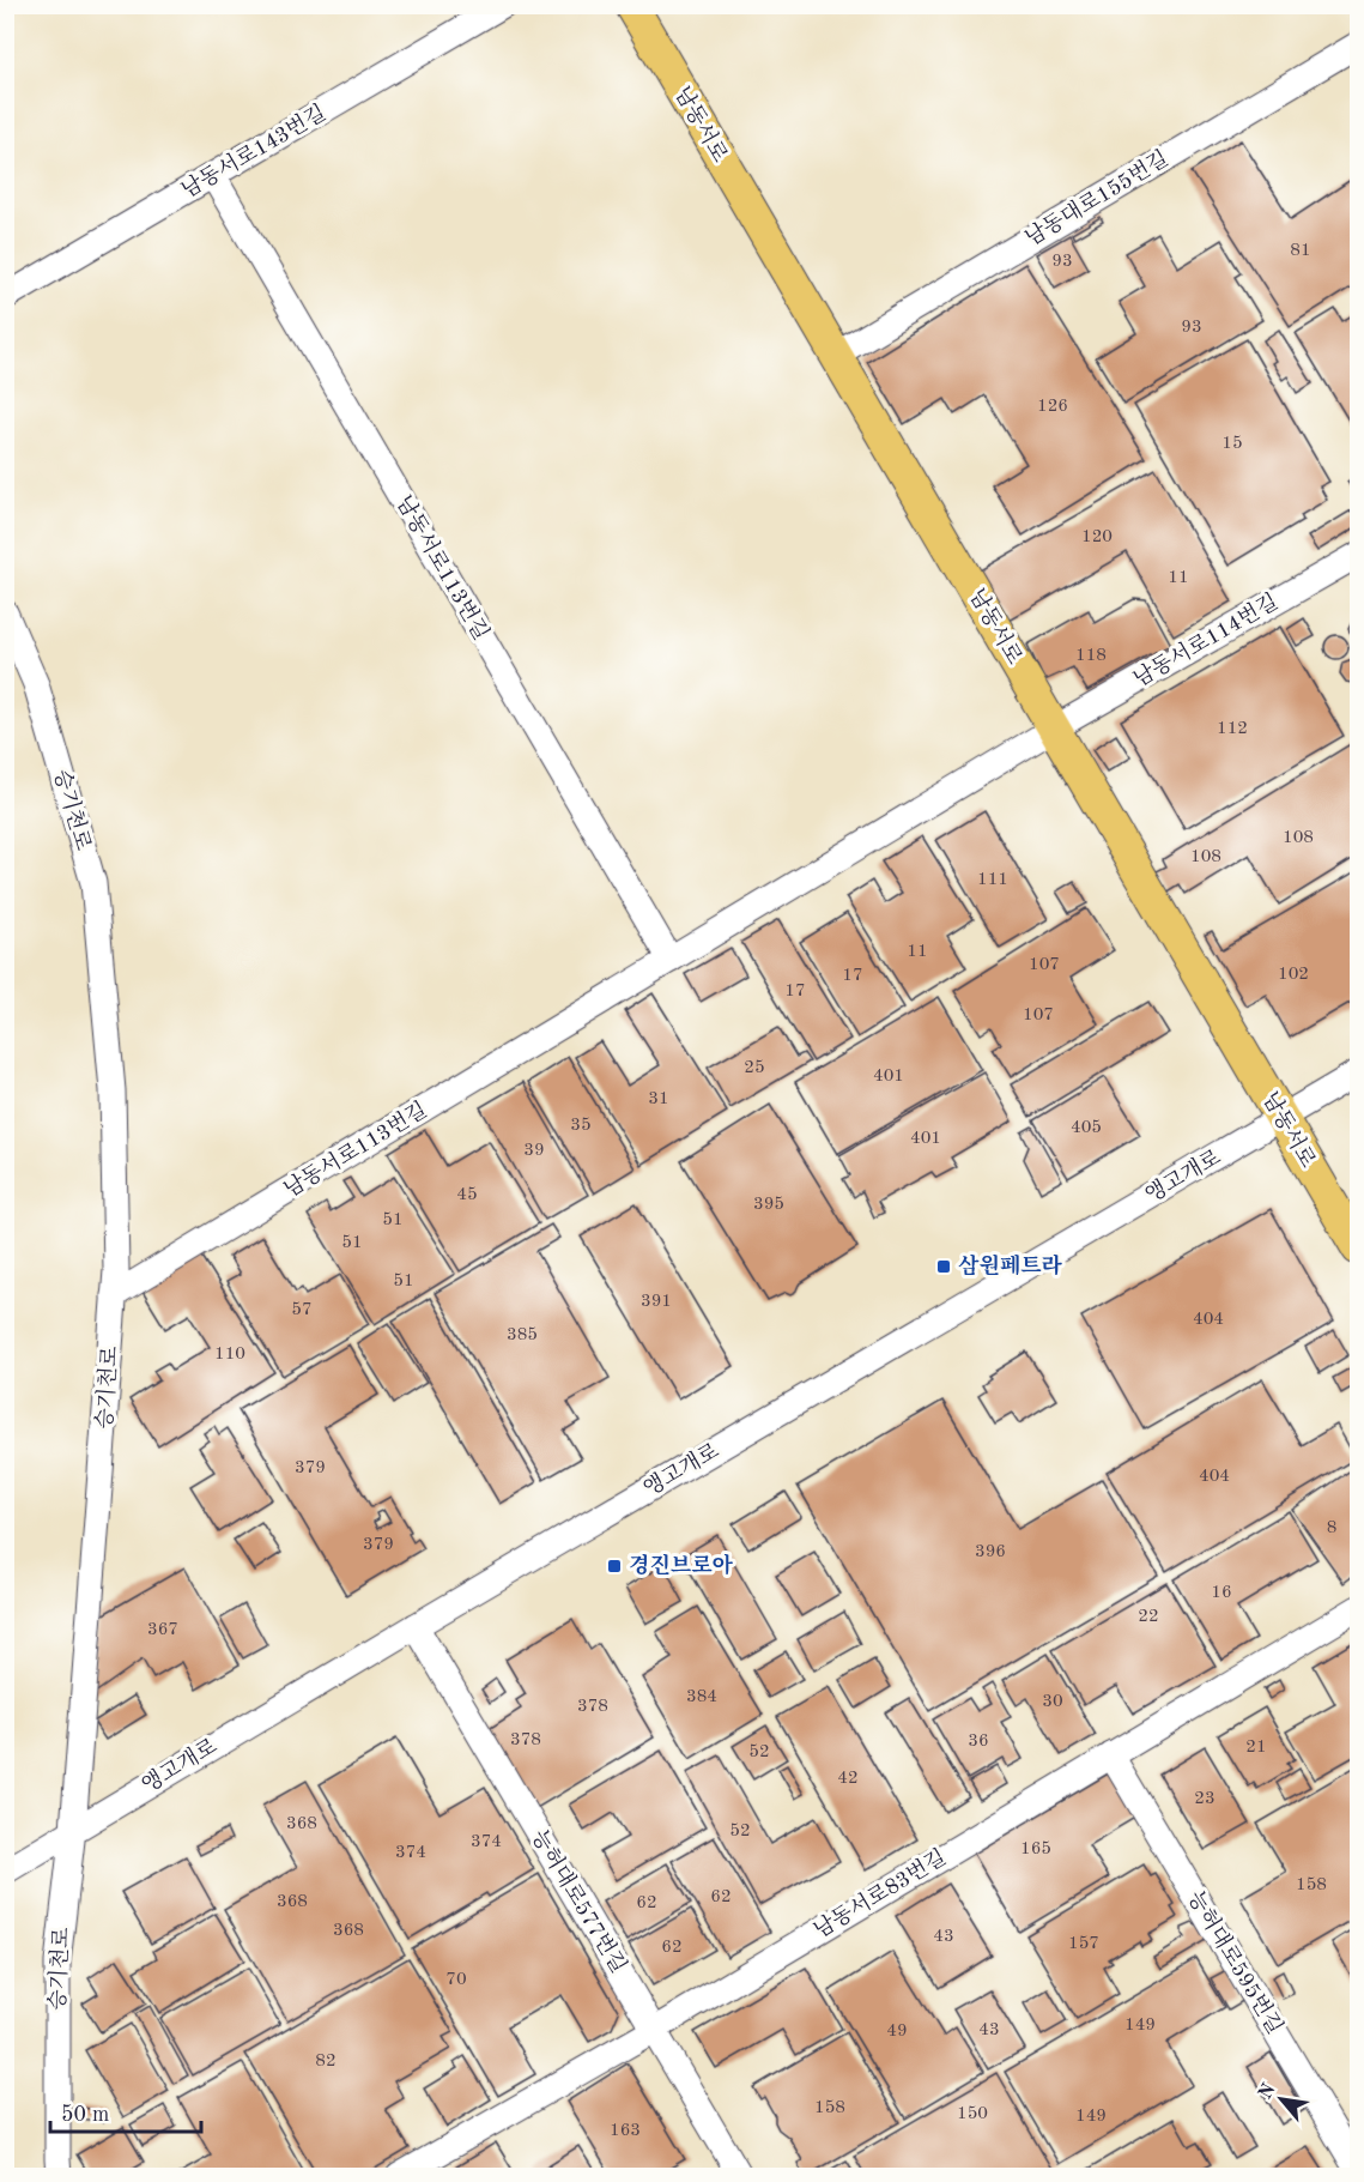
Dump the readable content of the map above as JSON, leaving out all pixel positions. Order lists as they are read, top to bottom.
{
  "streets": {
    "main road": ["남동서로"],
    "street": [
      "남동서로143번길",
      "남동대로155번길",
      "남동서로113번길",
      "남동서로114번길",
      "승기천로",
      "앵고개로",
      "남동서로83번길",
      "능허대로577번길",
      "능허대로595번길"
    ]
  },
  "crossings": [
    ["남동서로", "남동대로155번길"],
    ["남동서로", "남동서로113번길"],
    ["남동서로", "남동서로114번길"],
    ["남동서로", "앵고개로"],
    ["남동서로143번길", "남동서로113번길"],
    ["남동서로113번길", "남동서로114번길"],
    ["남동서로113번길", "승기천로"],
    ["승기천로", "앵고개로"],
    ["앵고개로", "능허대로577번길"],
    ["남동서로83번길", "능허대로577번길"],
    ["남동서로83번길", "능허대로595번길"]
  ],
  "places": {
    "transit": ["삼원페트라", "경진브로아"]
  },
  "house_numbers": [
    "81",
    "93",
    "93",
    "126",
    "15",
    "120",
    "11",
    "118",
    "112",
    "108",
    "108",
    "111",
    "11",
    "107",
    "102",
    "17",
    "17",
    "107",
    "25",
    "401",
    "31",
    "35",
    "405",
    "401",
    "39",
    "45",
    "395",
    "51",
    "51",
    "51",
    "391",
    "57",
    "404",
    "385",
    "110",
    "379",
    "404",
    "8",
    "379",
    "396",
    "16",
    "22",
    "367",
    "384",
    "30",
    "378",
    "378",
    "36",
    "21",
    "52",
    "42",
    "23",
    "368",
    "52",
    "374",
    "165",
    "374",
    "158",
    "62",
    "368",
    "62",
    "368",
    "43",
    "157",
    "62",
    "70",
    "149",
    "43",
    "49",
    "82",
    "158",
    "150",
    "149",
    "163"
  ],
  "scale_bar": "50 m",
  "north": "top left"
}
